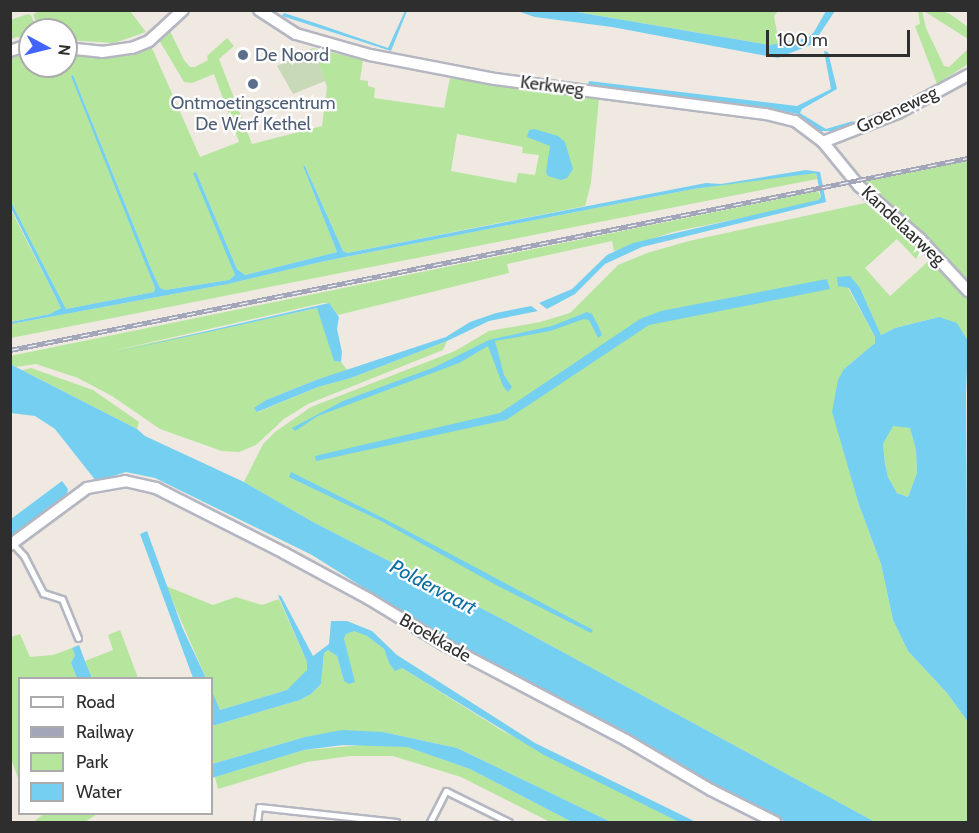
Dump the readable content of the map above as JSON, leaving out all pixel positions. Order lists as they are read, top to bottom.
{
  "streets": {
    "street": [
      "Kerkweg",
      "Groeneweg",
      "Kandelaarweg",
      "Broekkade"
    ]
  },
  "crossings": [
    ["Kerkweg", "Groeneweg"],
    ["Kerkweg", "Kandelaarweg"]
  ],
  "water": ["Poldervaart"],
  "places": ["De Noord", "Ontmoetingscentrum De Werf Kethel"],
  "legend": [
    "Road",
    "Railway",
    "Park",
    "Water"
  ],
  "scale_bar": "100 m",
  "north": "right"
}
